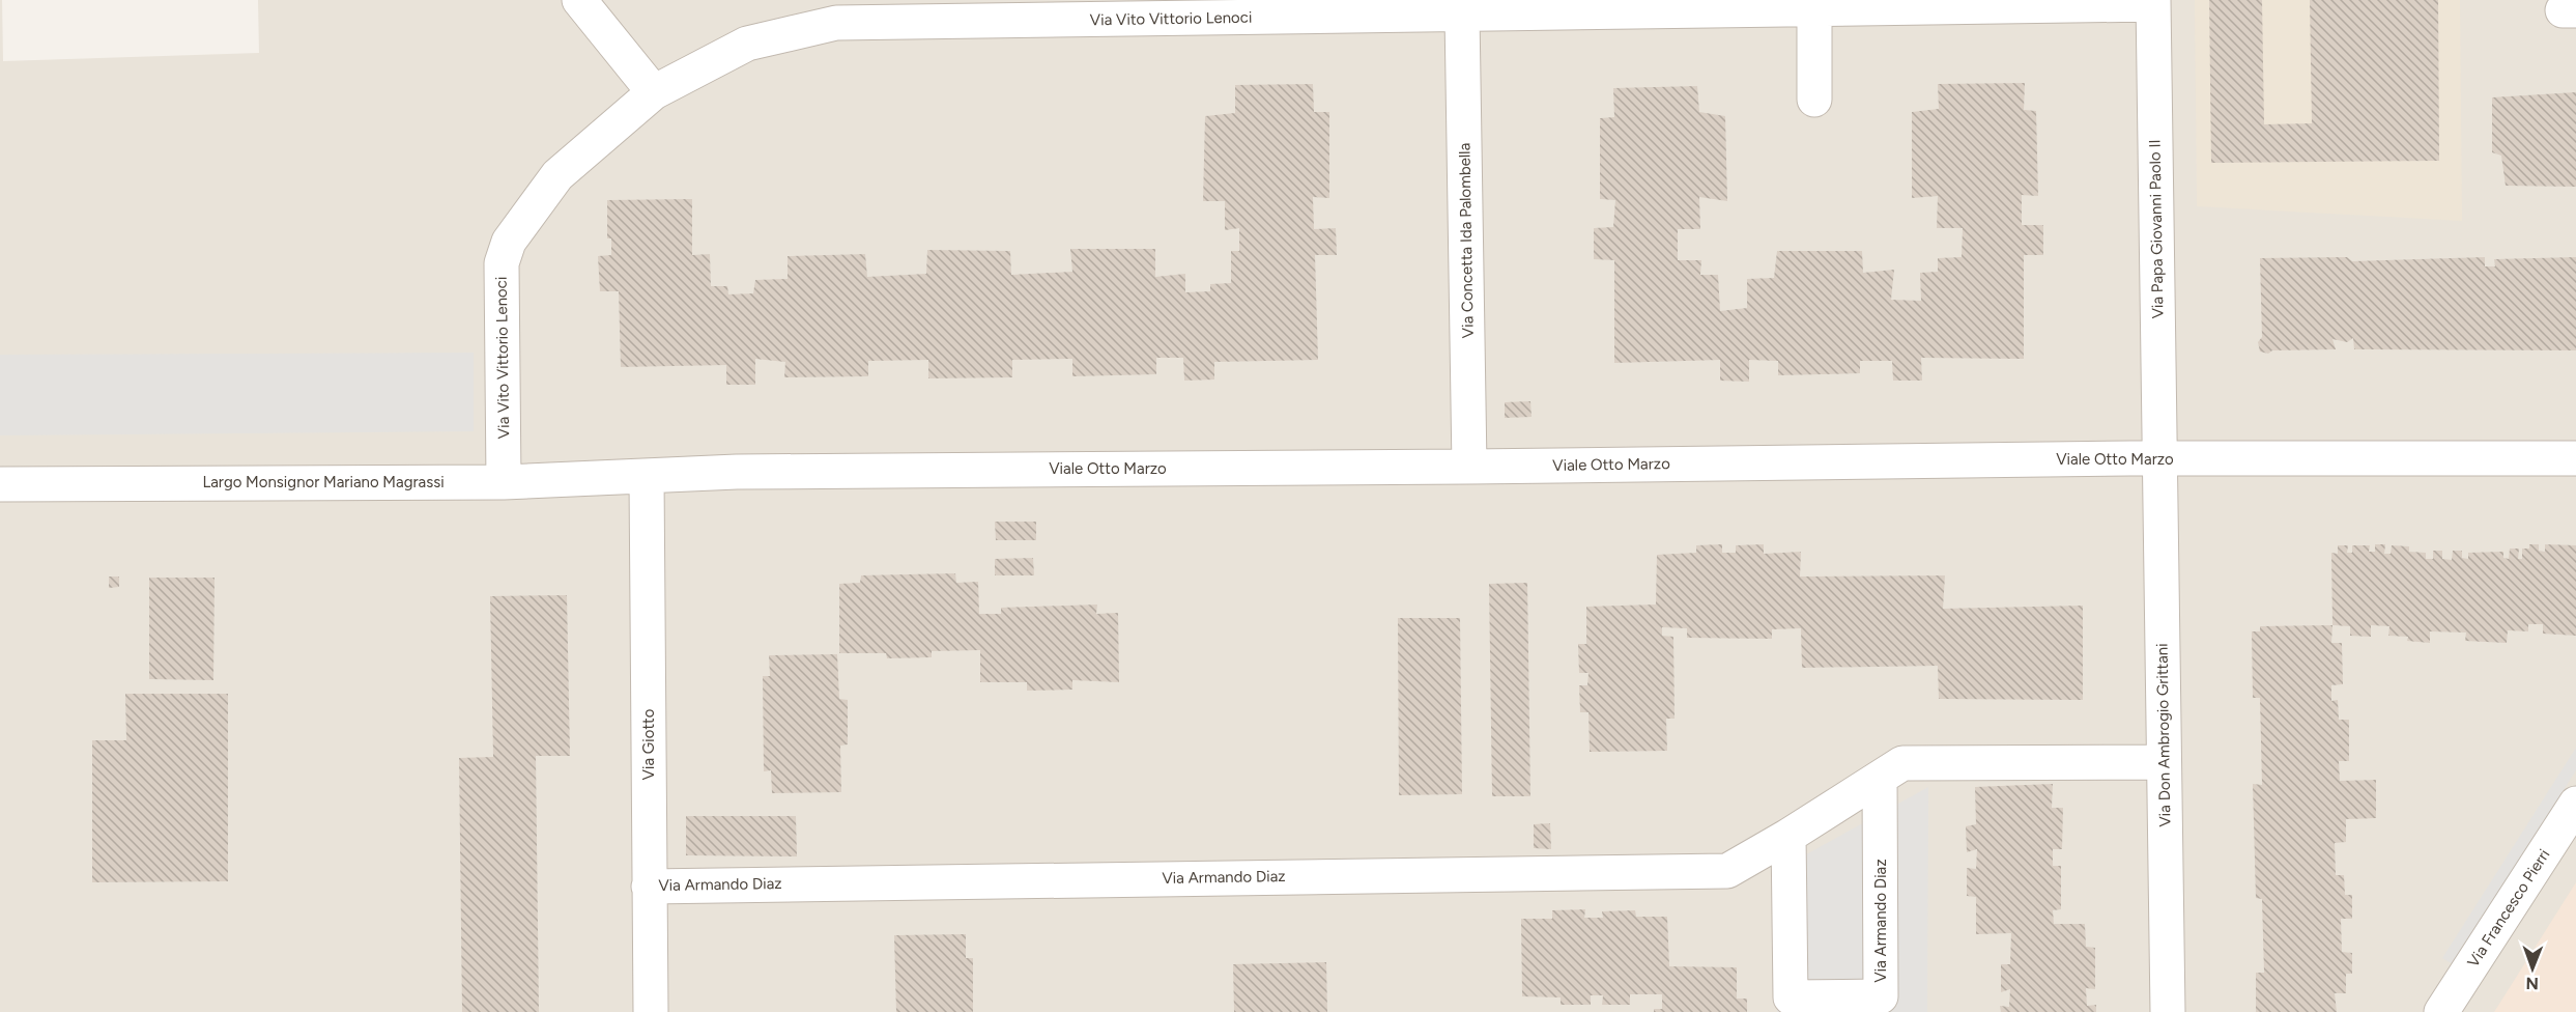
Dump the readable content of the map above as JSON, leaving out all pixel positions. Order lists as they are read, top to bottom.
{
  "streets": {
    "street": [
      "Via Vito Vittorio Lenoci",
      "Via Papa Giovanni Paolo II",
      "Via Concetta Ida Palombella",
      "Viale Otto Marzo",
      "Largo Monsignor Mariano Magrassi",
      "Via Don Ambrogio Grittani",
      "Via Giotto",
      "Via Armando Diaz",
      "Via Francesco Pierri"
    ]
  },
  "crossings": [
    ["Via Vito Vittorio Lenoci", "Via Papa Giovanni Paolo II"],
    ["Via Vito Vittorio Lenoci", "Via Concetta Ida Palombella"],
    ["Via Vito Vittorio Lenoci", "Largo Monsignor Mariano Magrassi"],
    ["Via Papa Giovanni Paolo II", "Viale Otto Marzo"],
    ["Via Papa Giovanni Paolo II", "Via Don Ambrogio Grittani"],
    ["Via Concetta Ida Palombella", "Viale Otto Marzo"],
    ["Viale Otto Marzo", "Largo Monsignor Mariano Magrassi"],
    ["Viale Otto Marzo", "Via Don Ambrogio Grittani"],
    ["Viale Otto Marzo", "Via Giotto"],
    ["Largo Monsignor Mariano Magrassi", "Via Giotto"],
    ["Via Don Ambrogio Grittani", "Via Armando Diaz"],
    ["Via Giotto", "Via Armando Diaz"]
  ],
  "north": "bottom"
}
